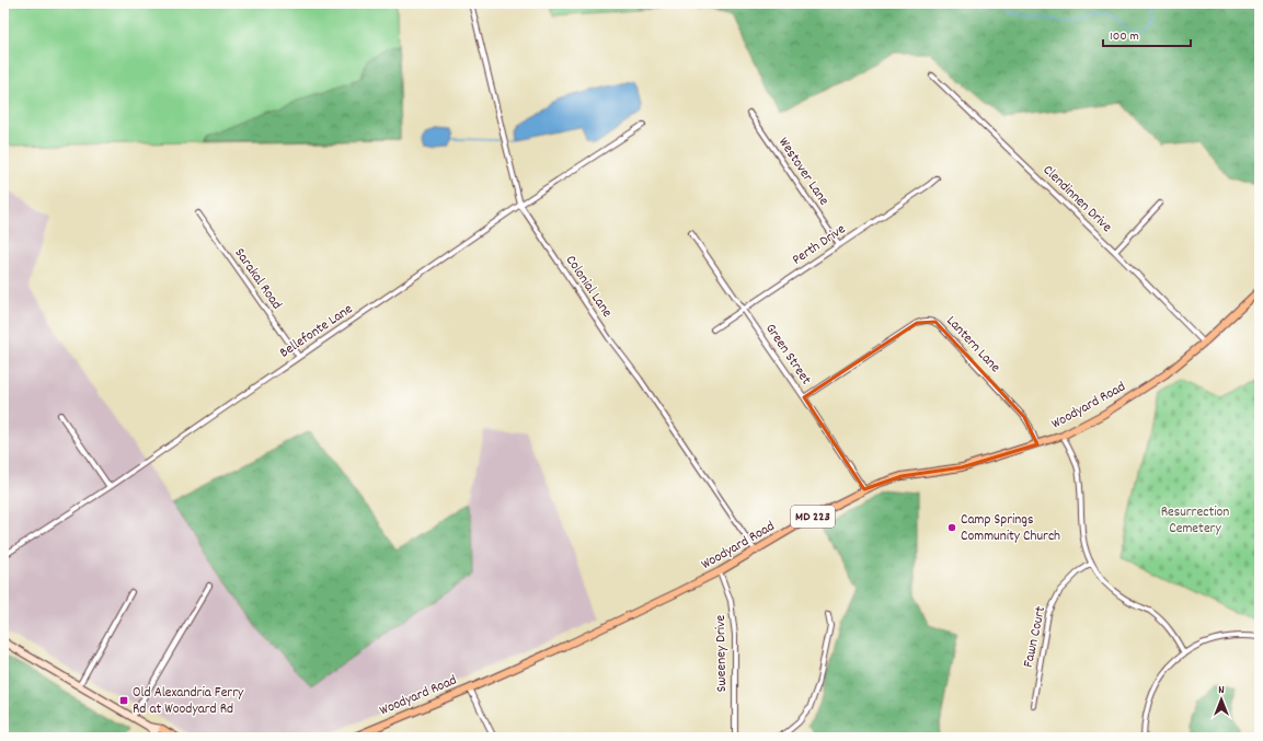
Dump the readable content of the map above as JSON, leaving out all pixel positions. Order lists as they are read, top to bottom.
{
  "streets": {
    "main road": ["Woodyard Road", "MD 223"],
    "street": [
      "Westover Lane",
      "Clendinnen Drive",
      "Perth Drive",
      "Sarakal Road",
      "Colonial Lane",
      "Bellefonte Lane",
      "Lantern Lane",
      "Green Street",
      "Fawn Court",
      "Sweeney Drive"
    ]
  },
  "crossings": [
    ["Westover Lane", "Perth Drive"],
    ["Clendinnen Drive", "Woodyard Road"],
    ["Perth Drive", "Green Street"],
    ["Sarakal Road", "Bellefonte Lane"],
    ["Colonial Lane", "Bellefonte Lane"],
    ["Colonial Lane", "Woodyard Road"],
    ["Lantern Lane", "Green Street"],
    ["Lantern Lane", "Woodyard Road"],
    ["Green Street", "Woodyard Road"],
    ["Woodyard Road", "Sweeney Drive"]
  ],
  "parks": ["Resurrection Cemetery"],
  "places": {
    "other": ["Camp Springs Community Church"],
    "transit": ["Old Alexandria Ferry Rd at Woodyard Rd"]
  },
  "scale_bar": "100 m",
  "north": "top"
}
